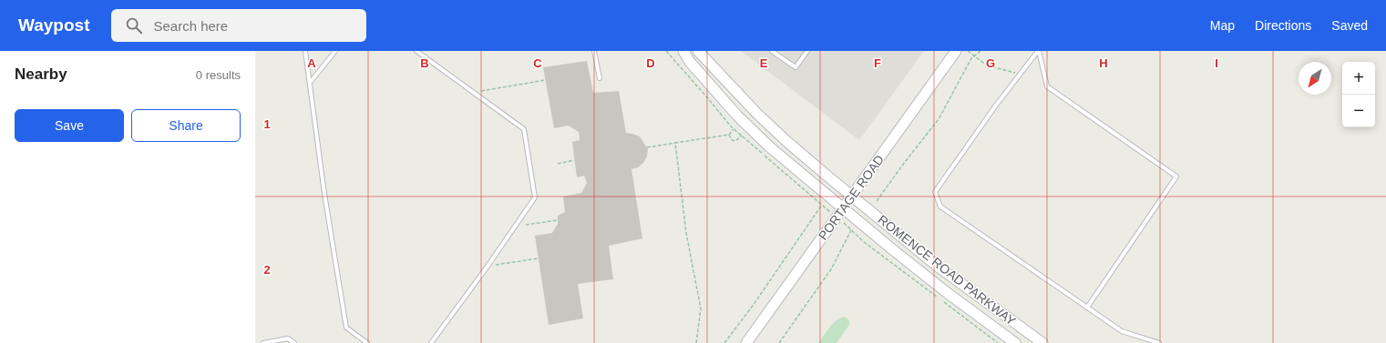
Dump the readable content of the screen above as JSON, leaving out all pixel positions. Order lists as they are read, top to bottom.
{
  "streets": {
    "street": ["PORTAGE ROAD", "ROMENCE ROAD PARKWAY"]
  },
  "crossings": [
    ["PORTAGE ROAD", "ROMENCE ROAD PARKWAY"]
  ],
  "north": "bottom left",
  "page": {
    "header": "Waypost",
    "search": "Search here",
    "nav": ["Map", "Directions", "Saved"],
    "heading": ["Nearby", "0 results"],
    "map_buttons": ["+", "−"],
    "buttons": ["Save", "Share"]
  },
  "grid": {
    "columns": [
      "A",
      "B",
      "C",
      "D",
      "E",
      "F",
      "G",
      "H",
      "I"
    ],
    "rows": ["1", "2"]
  }
}
